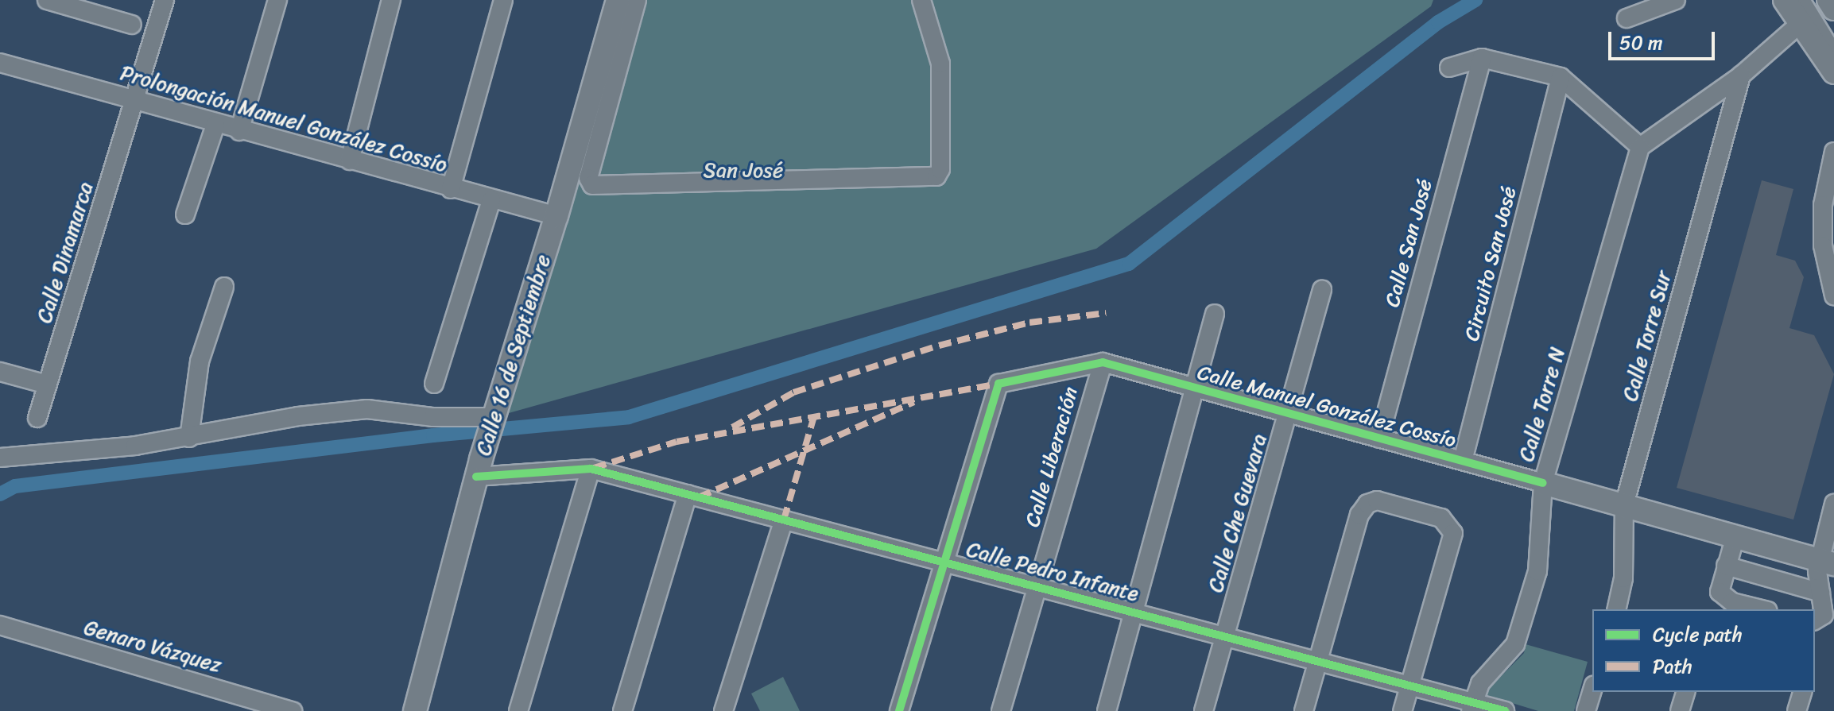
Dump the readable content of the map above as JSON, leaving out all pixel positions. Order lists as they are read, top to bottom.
{
  "streets": {
    "main road": ["Calle 16 de Septiembre", "Calle Manuel González Cossío"],
    "street": [
      "Prolongación Manuel González Cossío",
      "Calle San José",
      "Calle Dinamarca",
      "Circuito San José",
      "Calle Torre Sur",
      "Calle Torre N",
      "Calle Liberación",
      "Calle Che Guevara",
      "Calle Pedro Infante",
      "Genaro Vázquez"
    ]
  },
  "crossings": [
    ["Prolongación Manuel González Cossío", "Calle Dinamarca"],
    ["Prolongación Manuel González Cossío", "Calle 16 de Septiembre"],
    ["Calle San José", "Calle Manuel González Cossío"],
    ["Circuito San José", "Calle Manuel González Cossío"],
    ["Calle Torre Sur", "Calle Manuel González Cossío"],
    ["Calle 16 de Septiembre", "Calle Pedro Infante"],
    ["Calle Torre N", "Calle Manuel González Cossío"],
    ["Calle Torre N", "Calle Pedro Infante"],
    ["Calle Manuel González Cossío", "Calle Liberación"],
    ["Calle Manuel González Cossío", "Calle Che Guevara"],
    ["Calle Liberación", "Calle Pedro Infante"],
    ["Calle Che Guevara", "Calle Pedro Infante"]
  ],
  "parks": ["San José"],
  "legend": ["Cycle path", "Path"],
  "scale_bar": "50 m"
}
